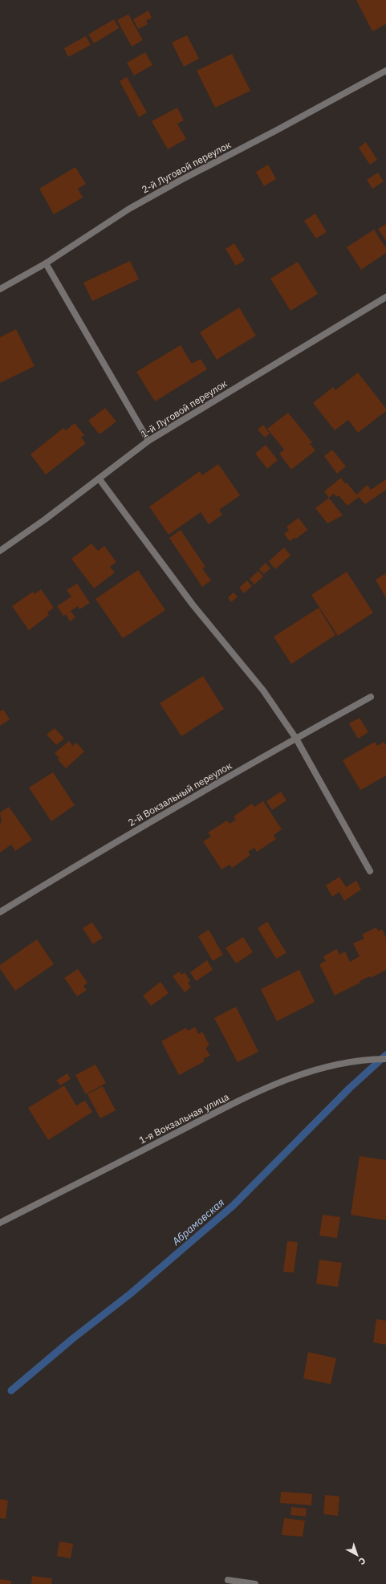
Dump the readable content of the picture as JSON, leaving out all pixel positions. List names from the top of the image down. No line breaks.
{"streets":{"street":["2-й Луговой переулок","1-й Луговой переулок","2-й Вокзальный переулок","1-я Вокзальная улица"]},"water":["Абрамовская"],"north":"bottom right"}
